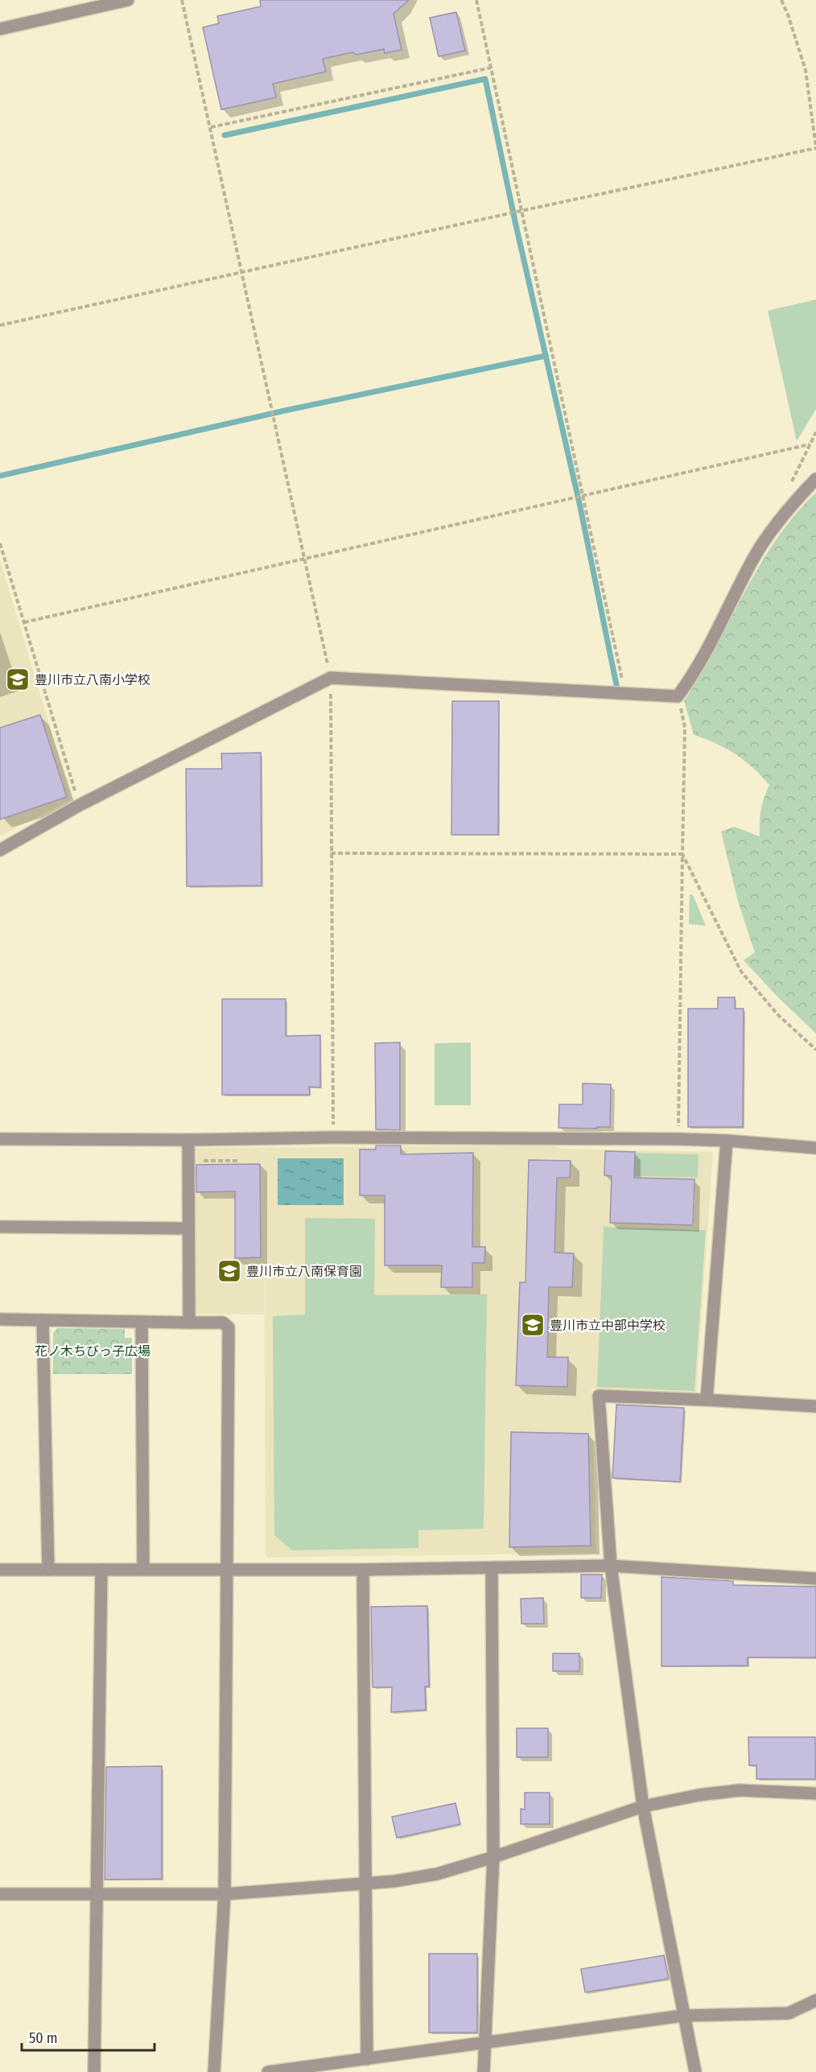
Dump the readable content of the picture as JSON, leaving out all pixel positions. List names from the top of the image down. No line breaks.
{"parks":["花ノ木ちびっ子広場"],"places":{"school or university":["豊川市立八南小学校","豊川市立八南保育園","豊川市立中部中学校"]},"scale_bar":"50 m"}
